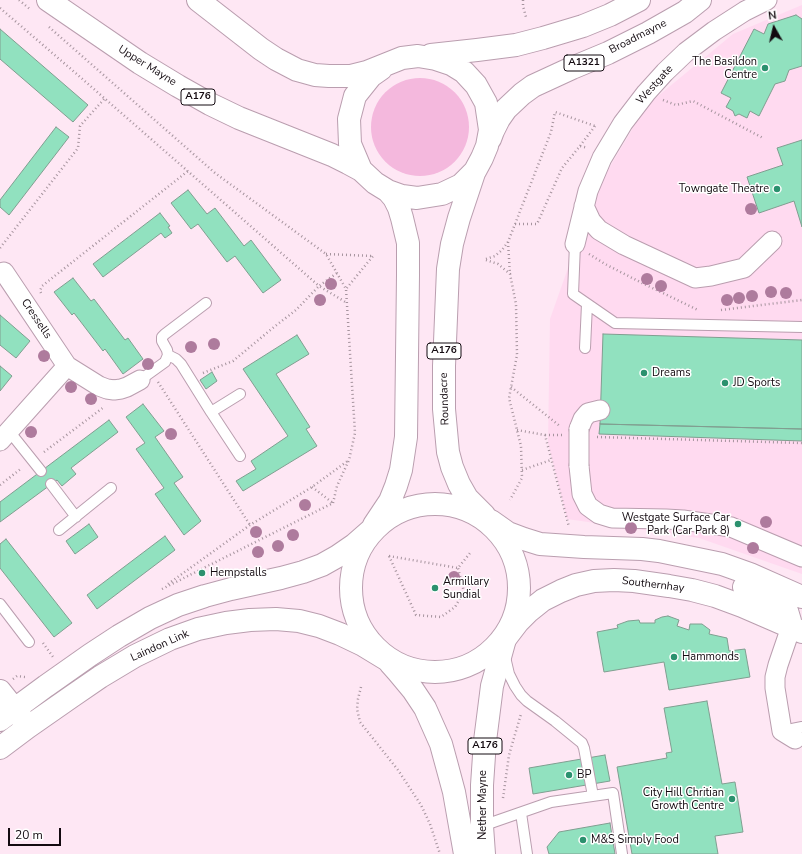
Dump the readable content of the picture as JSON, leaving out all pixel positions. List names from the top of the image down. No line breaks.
{"streets":{"main road":["Broadmayne","A1321","Upper Mayne","A176","Roundacre","Southernhay","Laindon Link","Nether Mayne"],"street":["Westgate","Cressells"]},"crossings":[["Broadmayne","Upper Mayne"],["Broadmayne","A176"],["Broadmayne","Roundacre"],["Upper Mayne","A176"],["Upper Mayne","Roundacre"],["A176","Roundacre"],["A176","Southernhay"],["A176","Laindon Link"],["A176","Nether Mayne"],["Southernhay","Nether Mayne"],["Laindon Link","Nether Mayne"]],"places":["The Basildon Centre","Towngate Theatre","Dreams","JD Sports","Westgate Surface Car Park (Car Park 8)","Hempstalls","Armillary Sundial","Hammonds","BP","City Hill Chritian Growth Centre","M&S Simply Food"],"scale_bar":"20 m","north":"top"}
